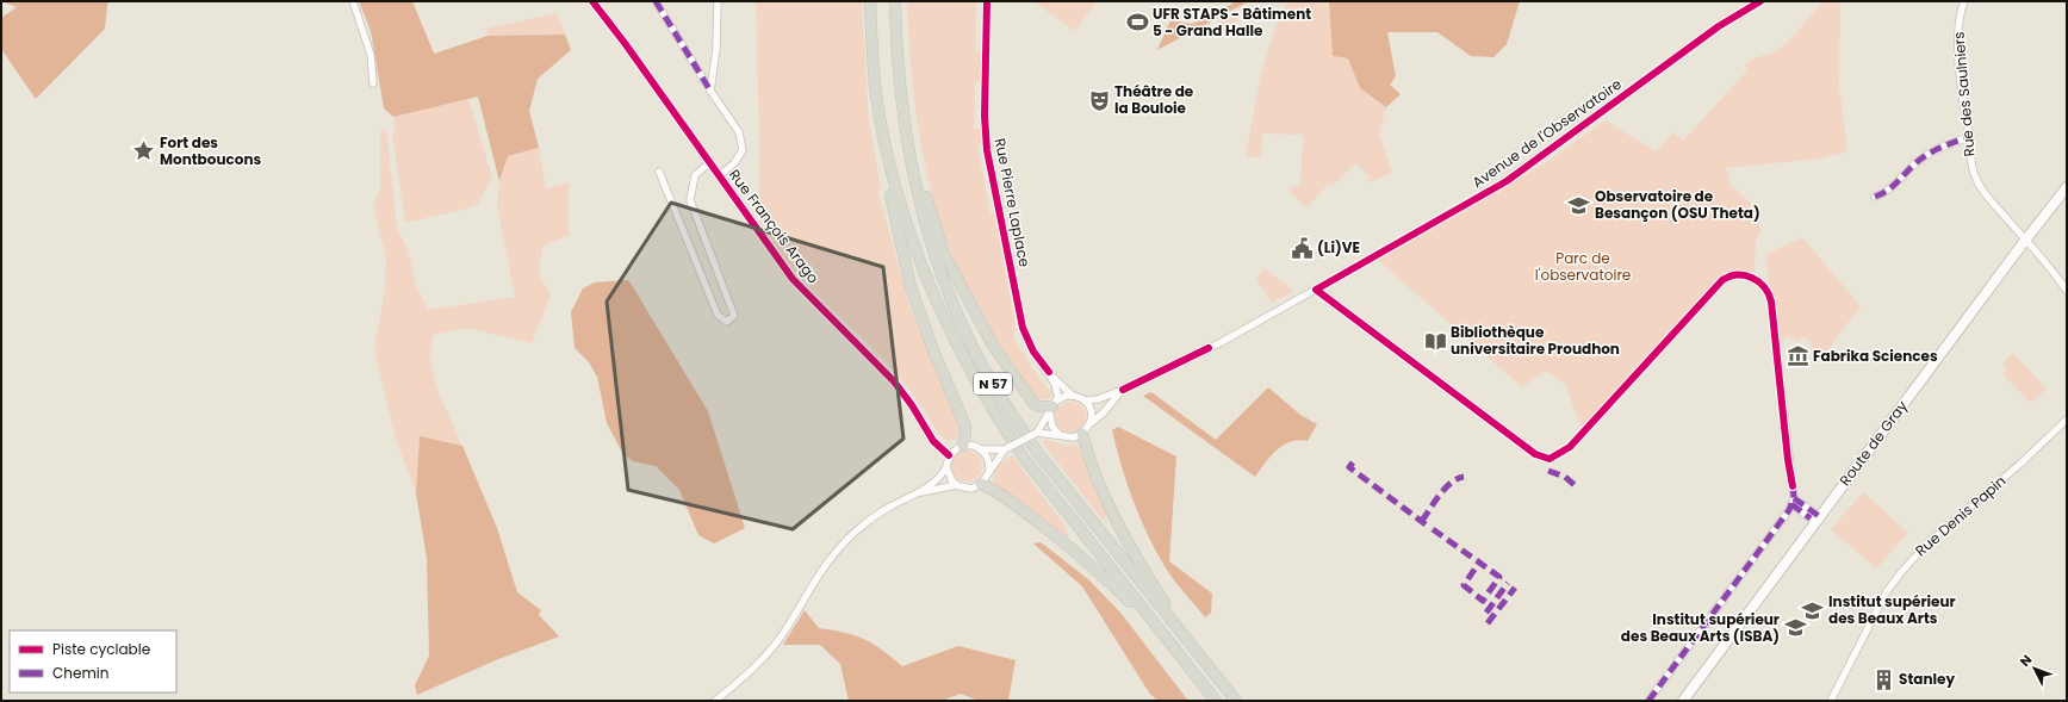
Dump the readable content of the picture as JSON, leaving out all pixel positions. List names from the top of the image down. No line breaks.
{"streets":{"highway":["N 57"],"main road":["Route de Gray"],"street":["Rue des Saulniers","Avenue de l'Observatoire","Rue Pierre Laplace","Rue François Arago","Rue Denis Papin"]},"crossings":[["Rue des Saulniers","Route de Gray"],["Avenue de l'Observatoire","Rue Pierre Laplace"]],"parks":["Parc de l'observatoire"],"places":{"sports":["UFR STAPS - Bâtiment 5 - Grand Halle"],"theatre":["Théâtre de la Bouloie"],"place":["Fort des Montboucons"],"school or university":["Observatoire de Besançon (OSU Theta)","Institut supérieur des Beaux Arts","Institut supérieur des Beaux Arts (ISBA)"],"public building":["(Li)VE"],"library":["Bibliothèque universitaire Proudhon"],"museum":["Fabrika Sciences"],"building":["Stanley"]},"legend":["Piste cyclable","Chemin"],"north":"top left"}
